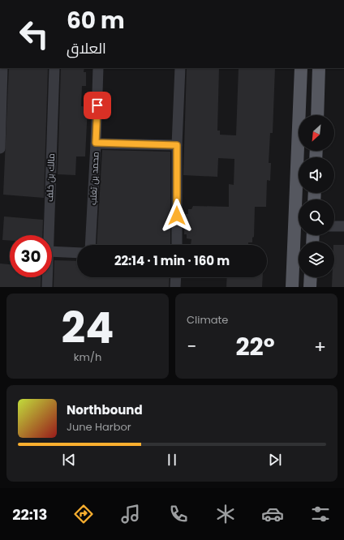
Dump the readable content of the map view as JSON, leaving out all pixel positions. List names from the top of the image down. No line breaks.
{"streets":{"street":["مالك بن خلف","محمد بن تغلب"]},"north":"bottom left","page":{"turn":["60 m","العلاق"],"limit":"30","trip":"22:14 · 1 min · 160 m","tile":[["24","km/h"],"Climate"],"heat":["−","22°","+"],"song":["Northbound","June Harbor"],"tabs":"22:13"}}
